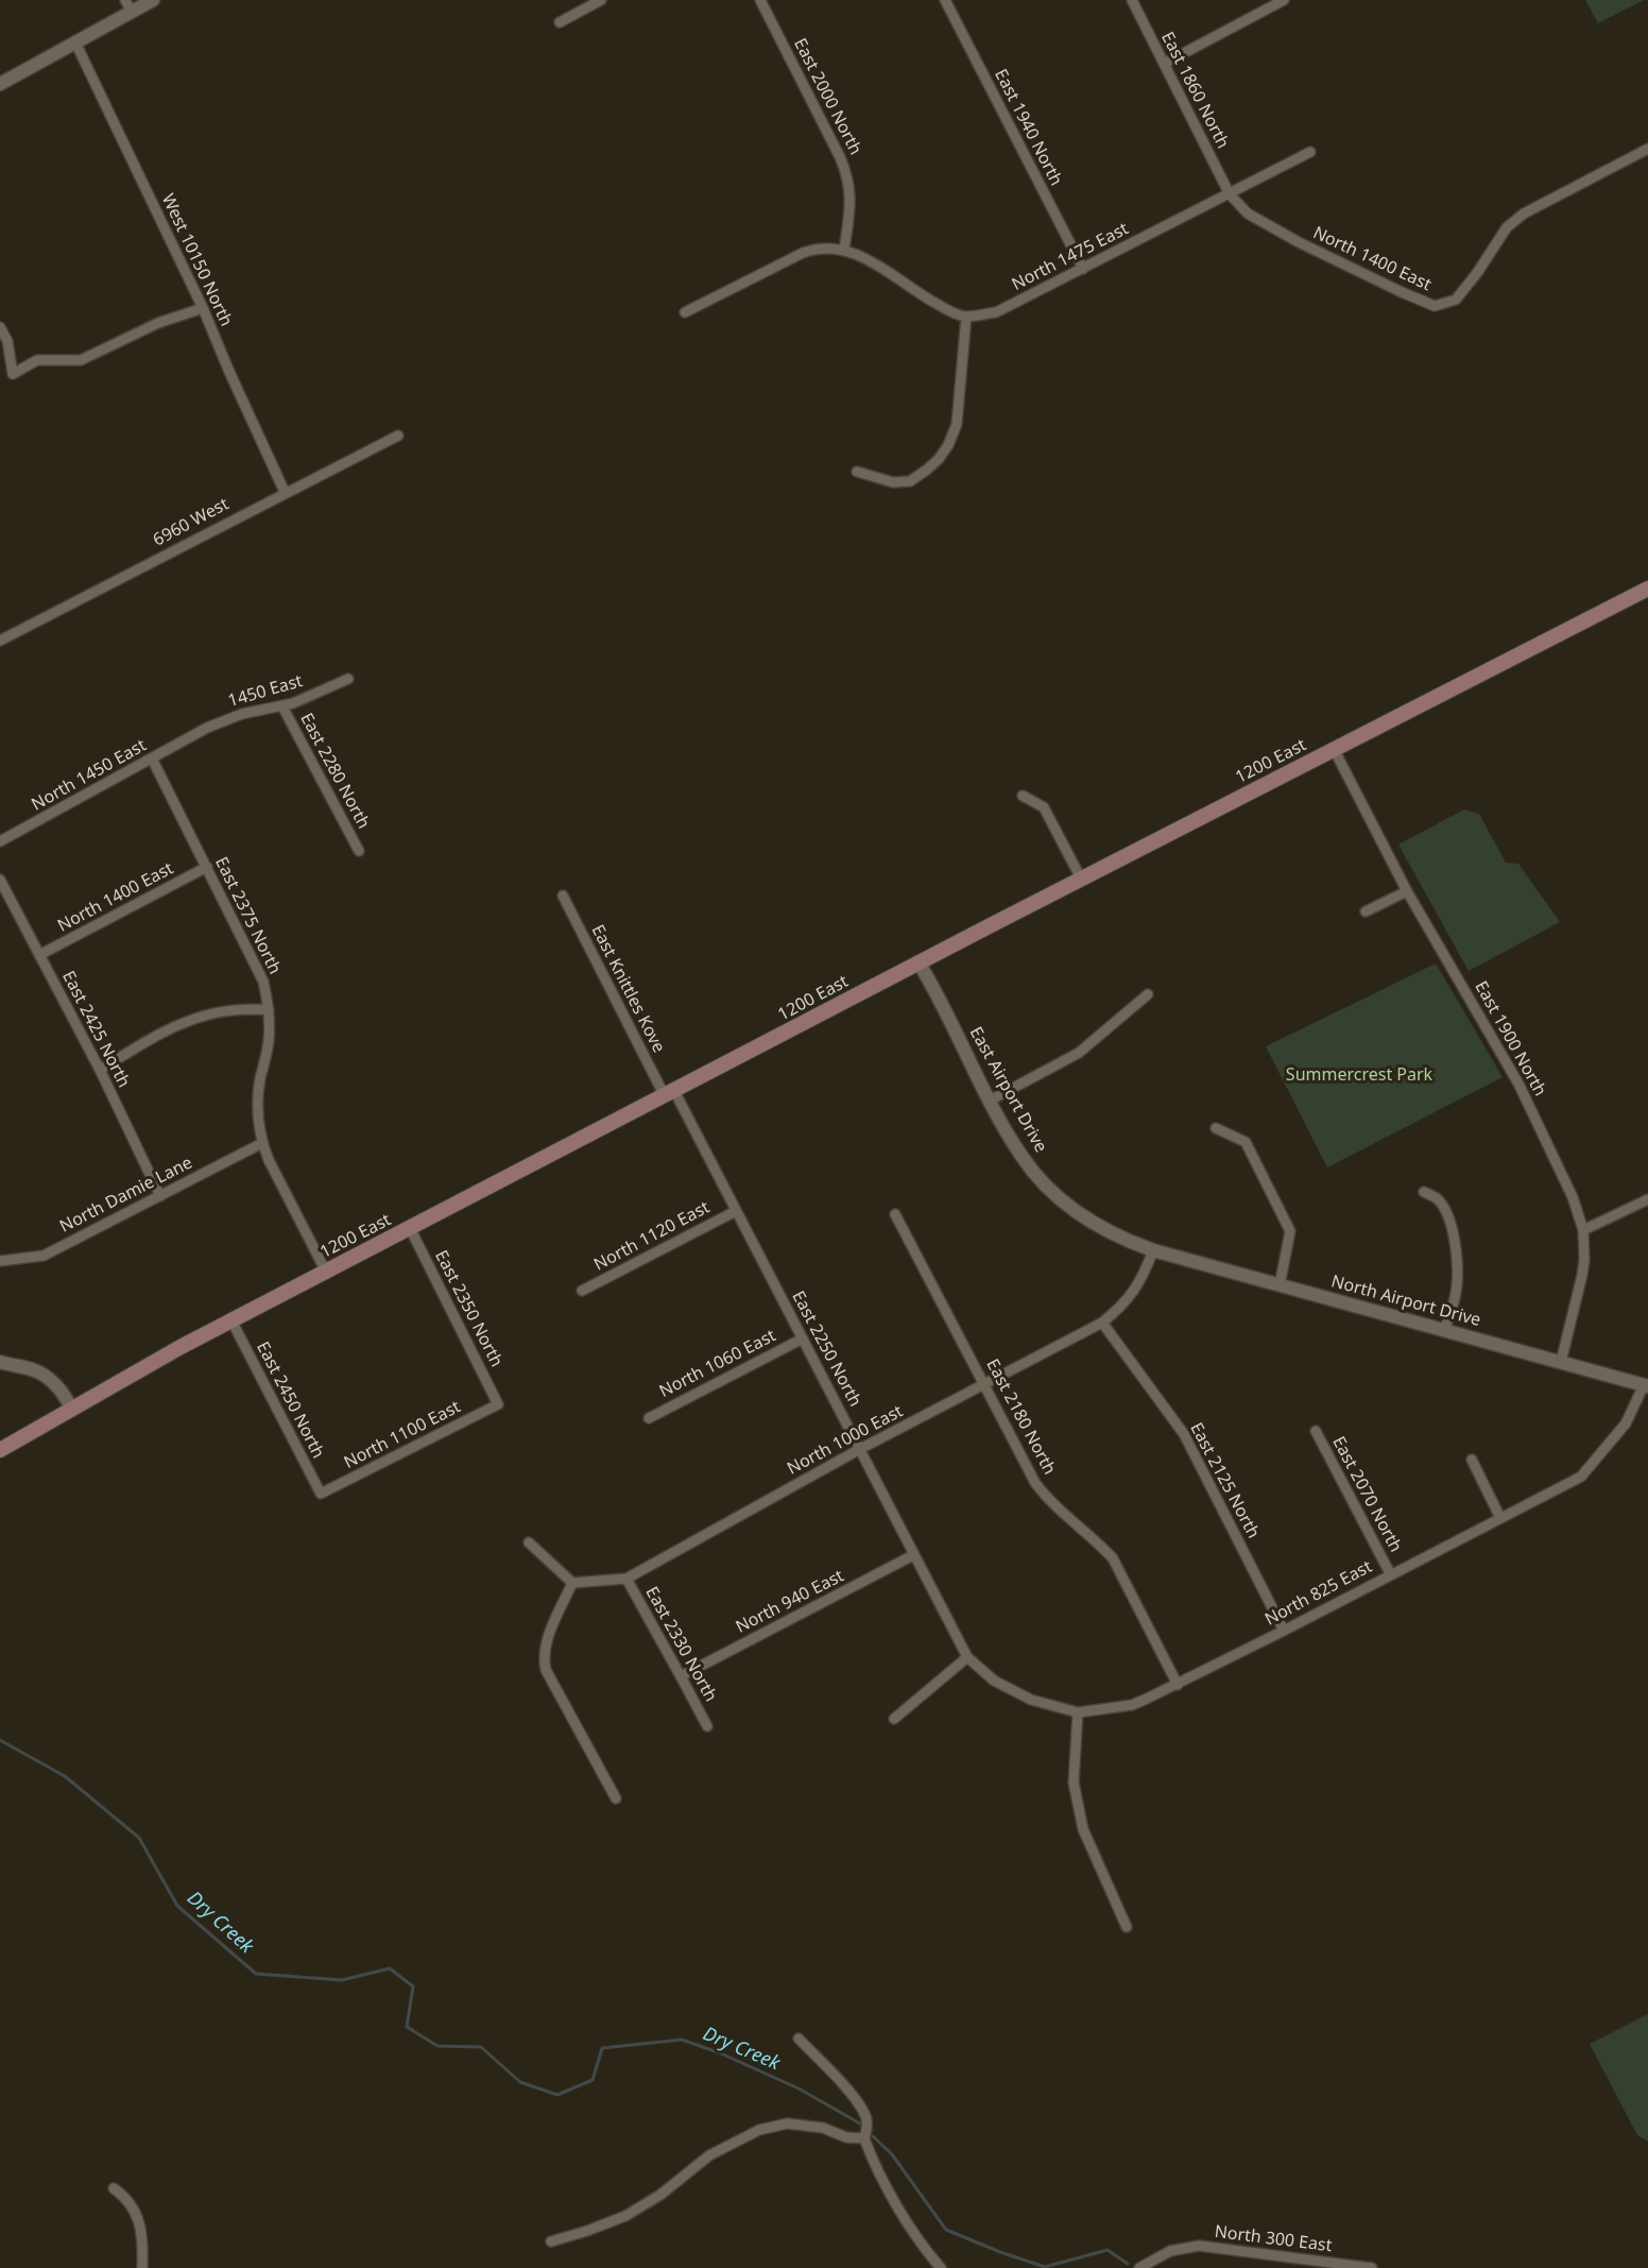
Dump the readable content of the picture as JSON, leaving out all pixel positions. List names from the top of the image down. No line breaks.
{"streets":{"main road":["1200 East"],"street":["East 1860 North","East 2000 North","East 1940 North","North 1475 East","North 1400 East","West 10150 North","6960 West","1450 East","East 2280 North","North 1450 East","East 2375 North","East Knittles Kove","East 2425 North","East 1900 North","East Airport Drive","North Damie Lane","North 1120 East","North Airport Drive","East 2350 North","East 2250 North","North 1060 East","East 2450 North","East 2180 North","North 1100 East","North 1000 East","East 2125 North","East 2070 North","North 825 East","North 940 East","East 2330 North","North 300 East"]},"crossings":[["East 1860 North","North 1475 East"],["East 1860 North","North 1400 East"],["East 1940 North","North 1475 East"],["North 1475 East","North 1400 East"],["North 1400 East","East 2375 North"],["North 1400 East","East 2425 North"],["West 10150 North","6960 West"],["1450 East","East 2280 North"],["1450 East","North 1450 East"],["1200 East","East 2375 North"],["1200 East","East Knittles Kove"],["1200 East","East 1900 North"],["1200 East","East Airport Drive"],["1200 East","East 2350 North"],["1200 East","East 2250 North"],["1200 East","East 2450 North"],["North 1450 East","East 2375 North"],["East 2375 North","North Damie Lane"],["East Knittles Kove","East 2250 North"],["East 2425 North","North Damie Lane"],["East 1900 North","North Airport Drive"],["East Airport Drive","North Airport Drive"],["East Airport Drive","North 1000 East"],["North 1120 East","East 2250 North"],["North Airport Drive","North 1000 East"],["North Airport Drive","North 825 East"],["East 2350 North","North 1100 East"],["East 2250 North","North 1060 East"],["East 2250 North","North 1000 East"],["East 2250 North","North 825 East"],["East 2250 North","North 940 East"],["East 2450 North","North 1100 East"],["East 2180 North","North 1000 East"],["East 2180 North","North 825 East"],["North 1000 East","East 2125 North"],["North 1000 East","East 2330 North"],["East 2125 North","North 825 East"],["East 2070 North","North 825 East"],["North 940 East","East 2330 North"]],"water":["Dry Creek"],"parks":["Summercrest Park"]}
